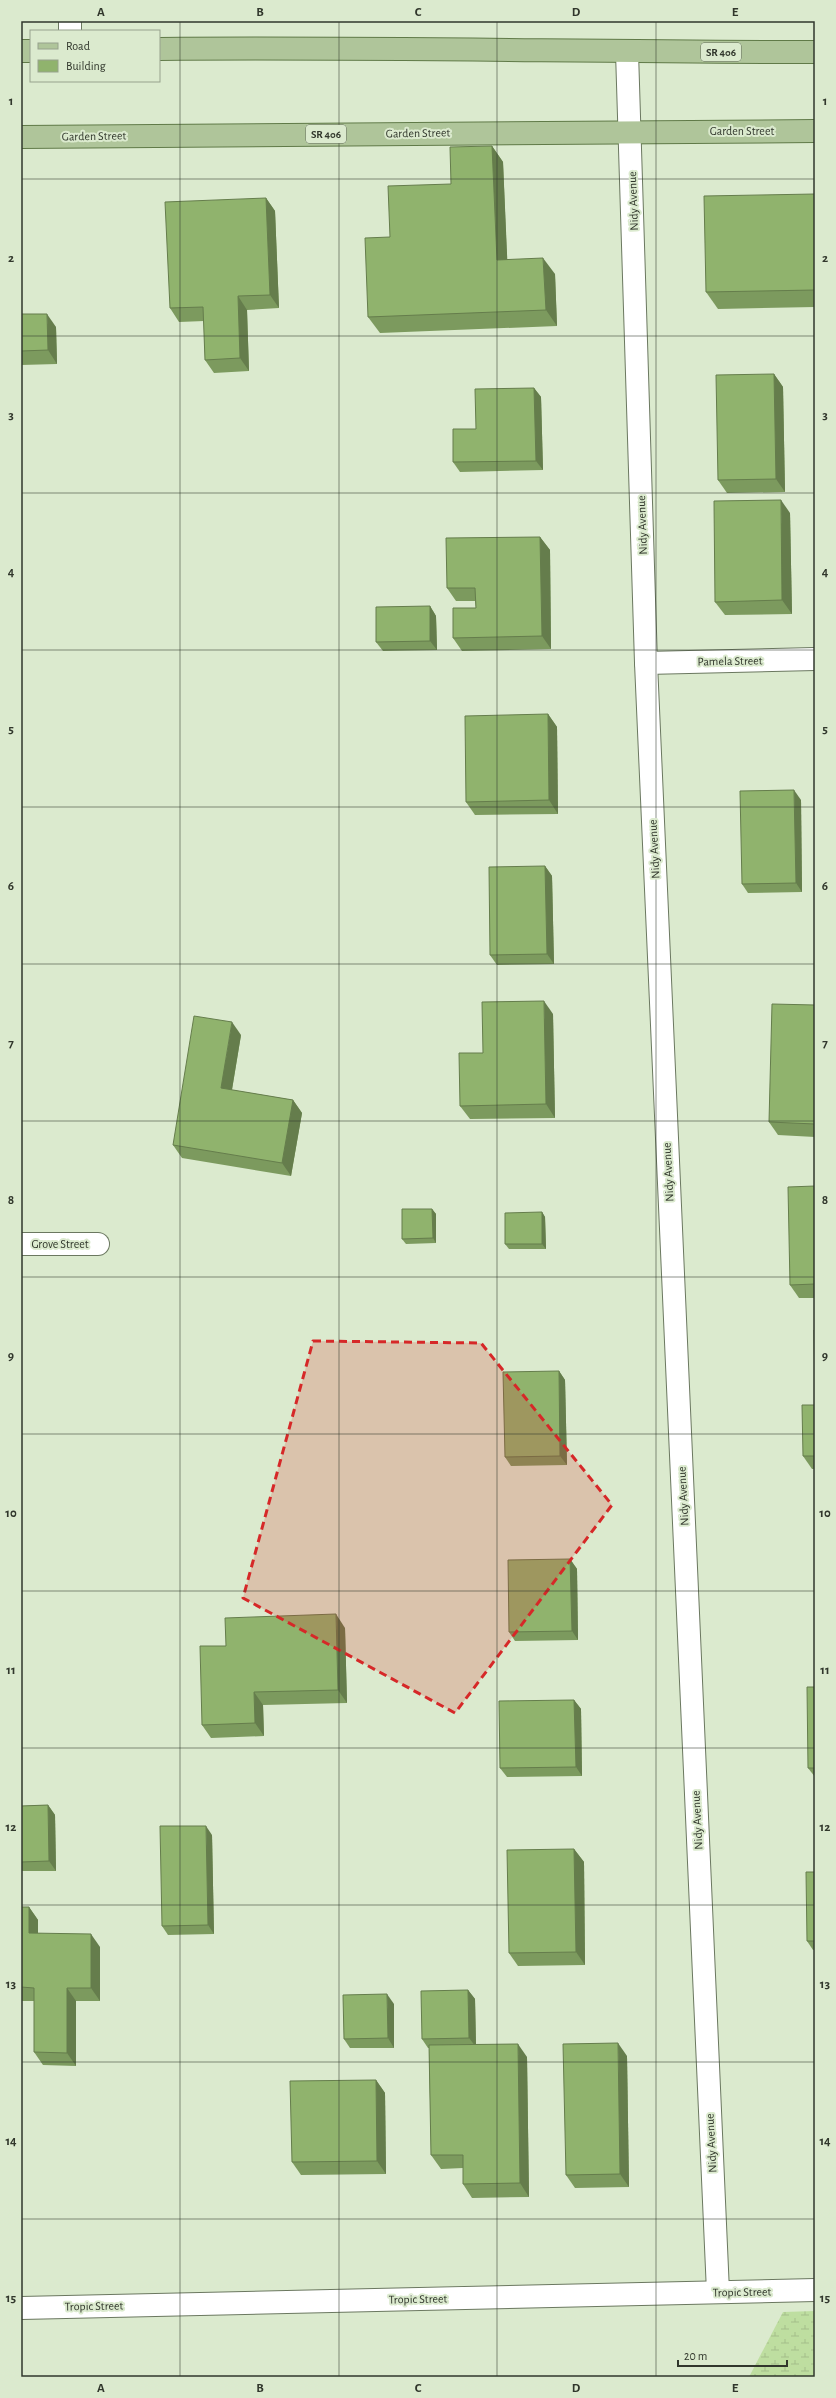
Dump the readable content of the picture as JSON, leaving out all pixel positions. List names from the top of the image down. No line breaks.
{"streets":{"main road":["SR 406","Garden Street"],"street":["Nidy Avenue","Pamela Street","Grove Street","Tropic Street"]},"crossings":[["SR 406","Nidy Avenue"],["Garden Street","Nidy Avenue"],["Nidy Avenue","Pamela Street"],["Nidy Avenue","Tropic Street"]],"legend":["Road","Building"],"scale_bar":"20 m","grid":{"columns":["A","B","C","D","E"],"rows":["1","2","3","4","5","6","7","8","9","10","11","12","13","14","15"]}}
